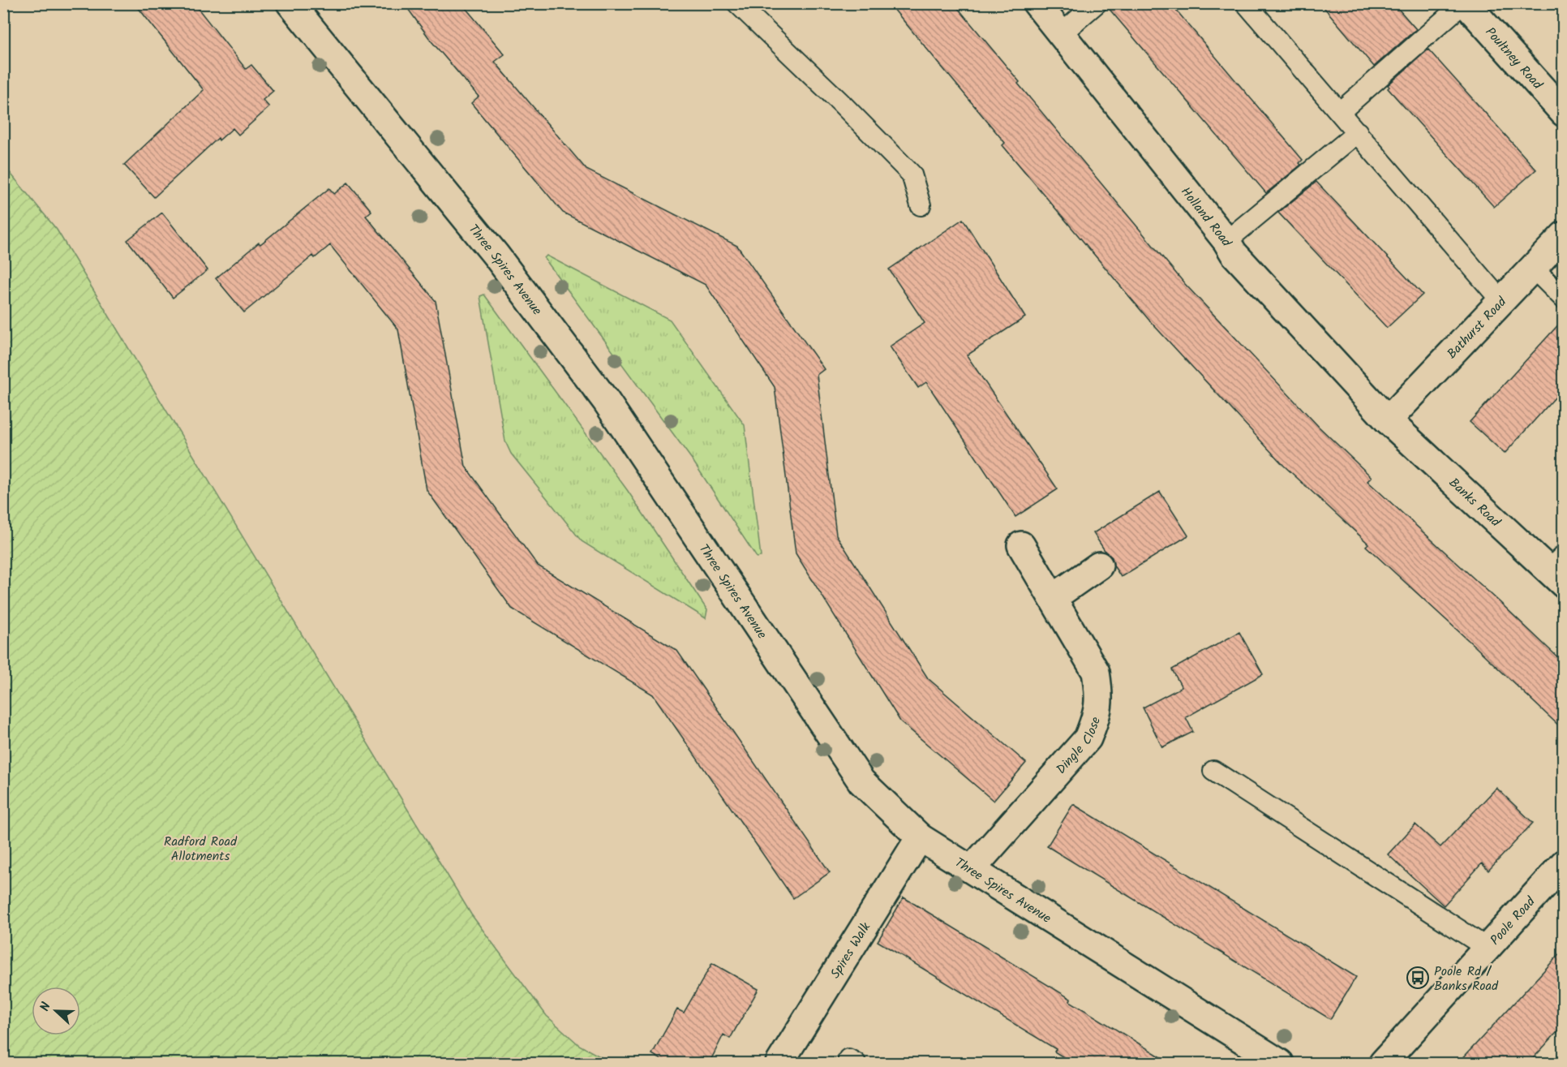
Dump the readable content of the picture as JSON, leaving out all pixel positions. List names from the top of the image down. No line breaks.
{"streets":{"street":["Poultney Road","Holland Road","Three Spires Avenue","Bathurst Road","Banks Road","Dingle Close","Poole Road","Spires Walk"]},"crossings":[["Holland Road","Bathurst Road"],["Holland Road","Banks Road"],["Three Spires Avenue","Dingle Close"],["Three Spires Avenue","Spires Walk"],["Bathurst Road","Banks Road"]],"parks":["Radford Road Allotments"],"places":{"bus stop":["Poole Rd / Banks Road"]},"north":"left"}
